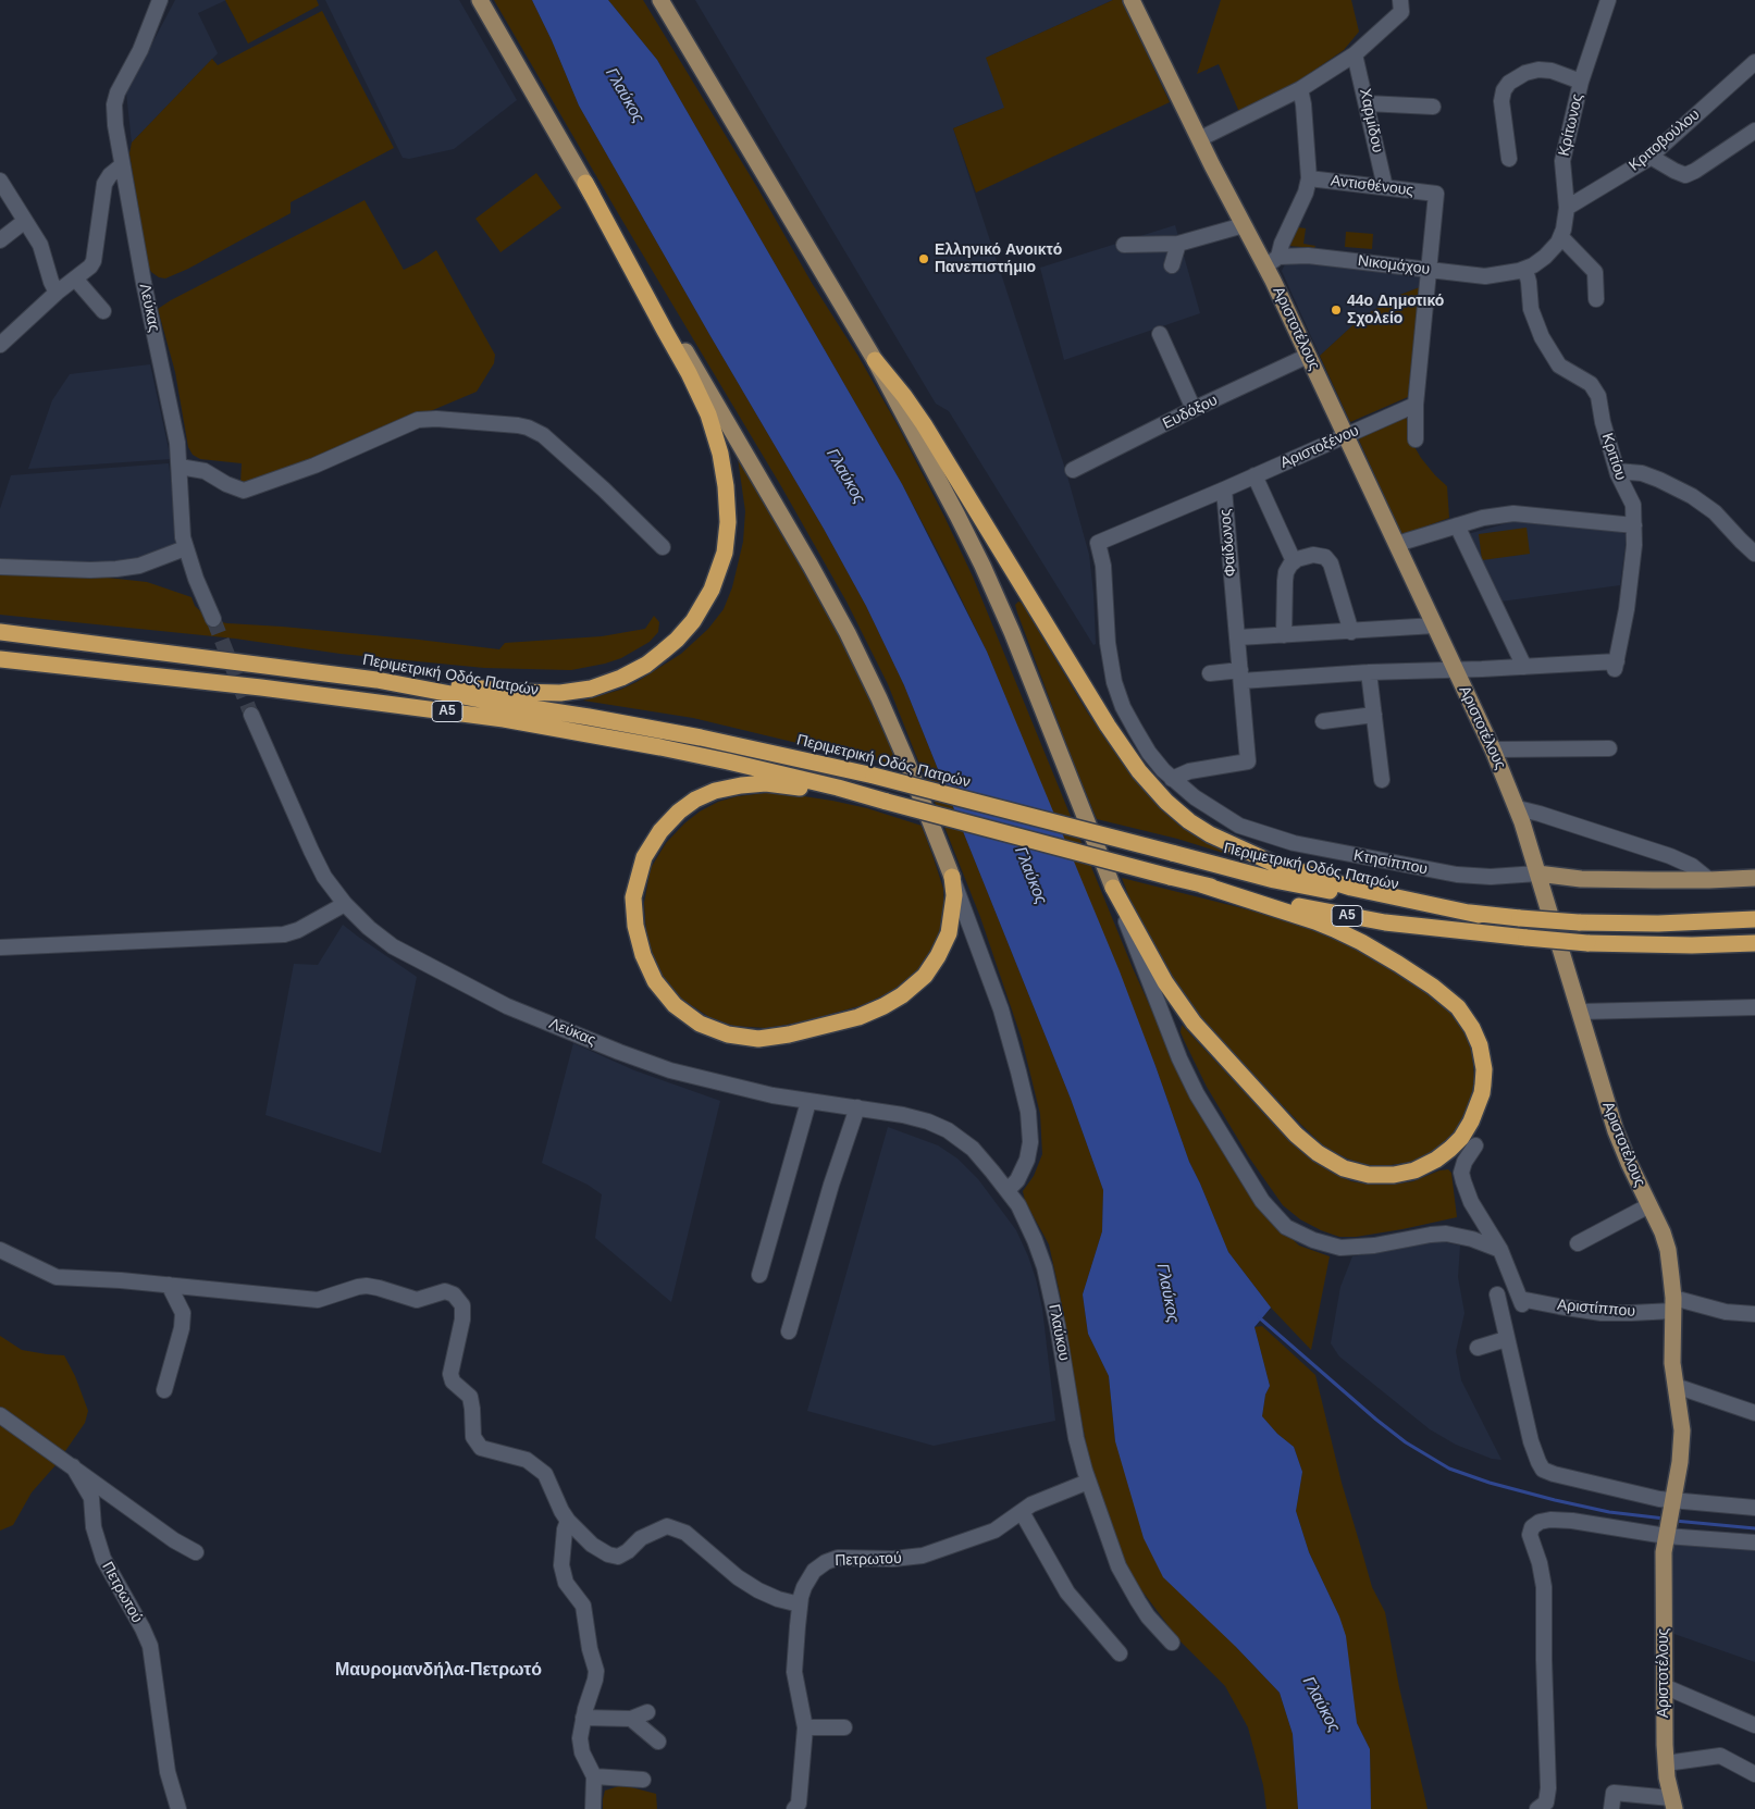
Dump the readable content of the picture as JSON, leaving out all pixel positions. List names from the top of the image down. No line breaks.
{"streets":{"highway":["Περιμετρική Οδός Πατρών","Α5"],"main road":["Αριστοτέλους","Κτησίππου"],"street":["Χαρμίδου","Κρίτωνος","Κριτοβούλου","Αντισθένους","Νικομάχου","Λεύκας","Ευδόξου","Αριστοξένου","Κριτίου","Φαίδωνος","Αριστίππου","Γλαύκου","Πετρωτού"]},"crossings":[["Χαρμίδου","Αντισθένους"],["Κρίτωνος","Κριτοβούλου"],["Αντισθένους","Νικομάχου"],["Νικομάχου","Αριστοτέλους"],["Νικομάχου","Κριτίου"],["Λεύκας","Γλαύκου"],["Αριστοτέλους","Ευδόξου"],["Αριστοτέλους","Αριστοξένου"],["Αριστοτέλους","Κτησίππου"],["Αριστοτέλους","Αριστίππου"],["Αριστοξένου","Φαίδωνος"],["Φαίδωνος","Κτησίππου"],["Γλαύκου","Πετρωτού"]],"districts":["Μαυρομανδήλα-Πετρωτό"],"water":["Γλαύκος"],"places":["Ελληνικό Ανοικτό Πανεπιστήμιο","44ο Δημοτικό Σχολείο"]}
